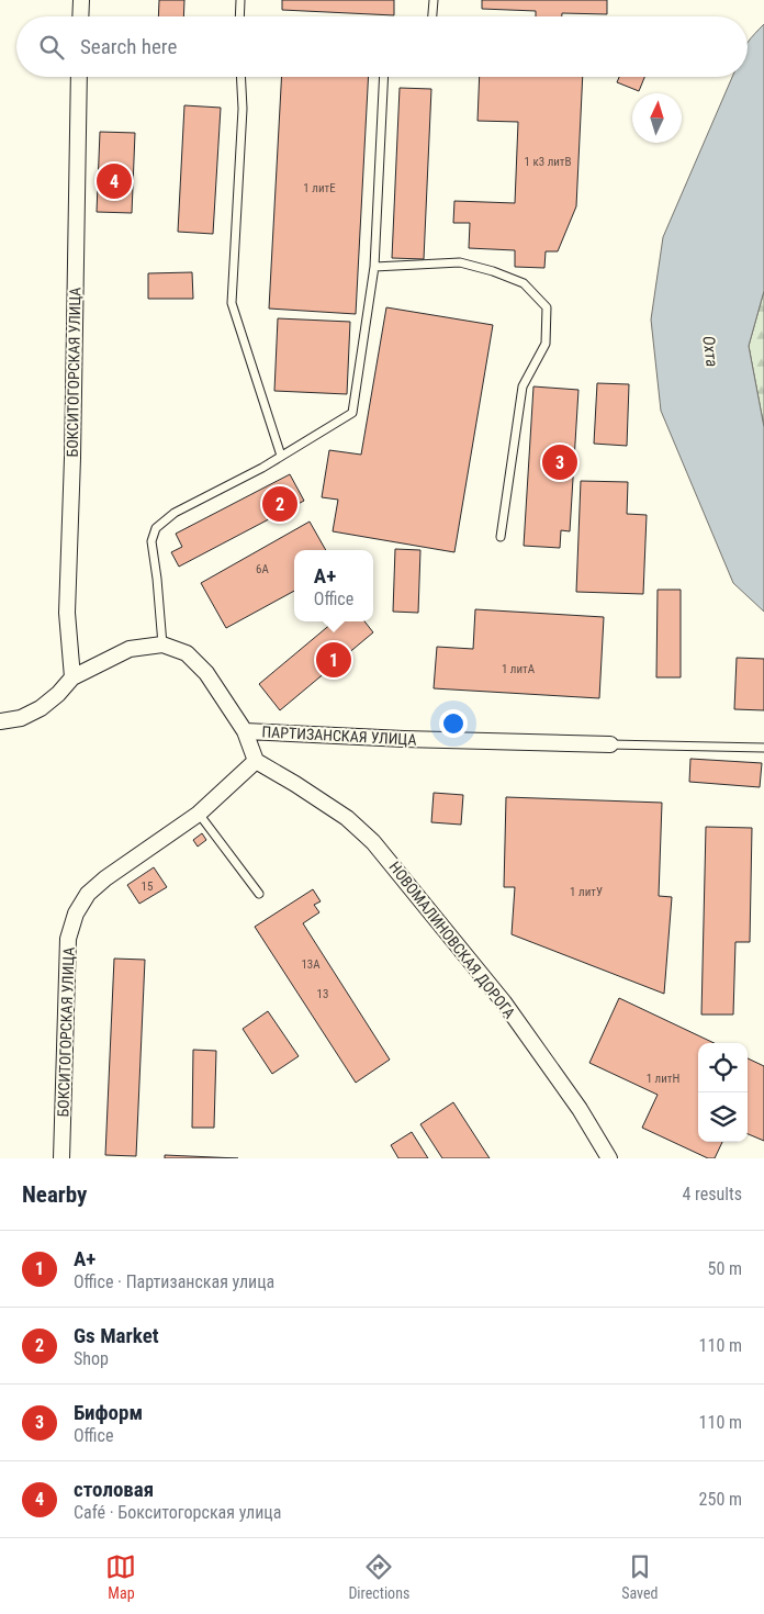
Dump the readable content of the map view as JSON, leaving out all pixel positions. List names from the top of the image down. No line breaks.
{"streets":{"street":["БОКСИТОГОРСКАЯ УЛИЦА","ПАРТИЗАНСКАЯ УЛИЦА","НОВОМАЛИНОВСКАЯ ДОРОГА"]},"crossings":[["БОКСИТОГОРСКАЯ УЛИЦА","ПАРТИЗАНСКАЯ УЛИЦА"],["БОКСИТОГОРСКАЯ УЛИЦА","НОВОМАЛИНОВСКАЯ ДОРОГА"]],"water":["Охта"],"house_numbers":["1 к3 литВ","1 литЕ","6А","1 литА","15","1 литУ","13А","13","1 литН"],"north":"top","page":{"search":"Search here","pins":["4","3","2","1"],"popup":["А+","Office"],"heading":["Nearby","4 results"],"list":[{"mark":"1","name":"А+","note":"Office · Партизанская улица","value":"50 m"},{"mark":"2","name":"Gs Market","note":"Shop","value":"110 m"},{"mark":"3","name":"Биформ","note":"Office","value":"110 m"},{"mark":"4","name":"столовая","note":"Café · Бокситогорская улица","value":"250 m"}],"nav":["Map","Directions","Saved"]}}
